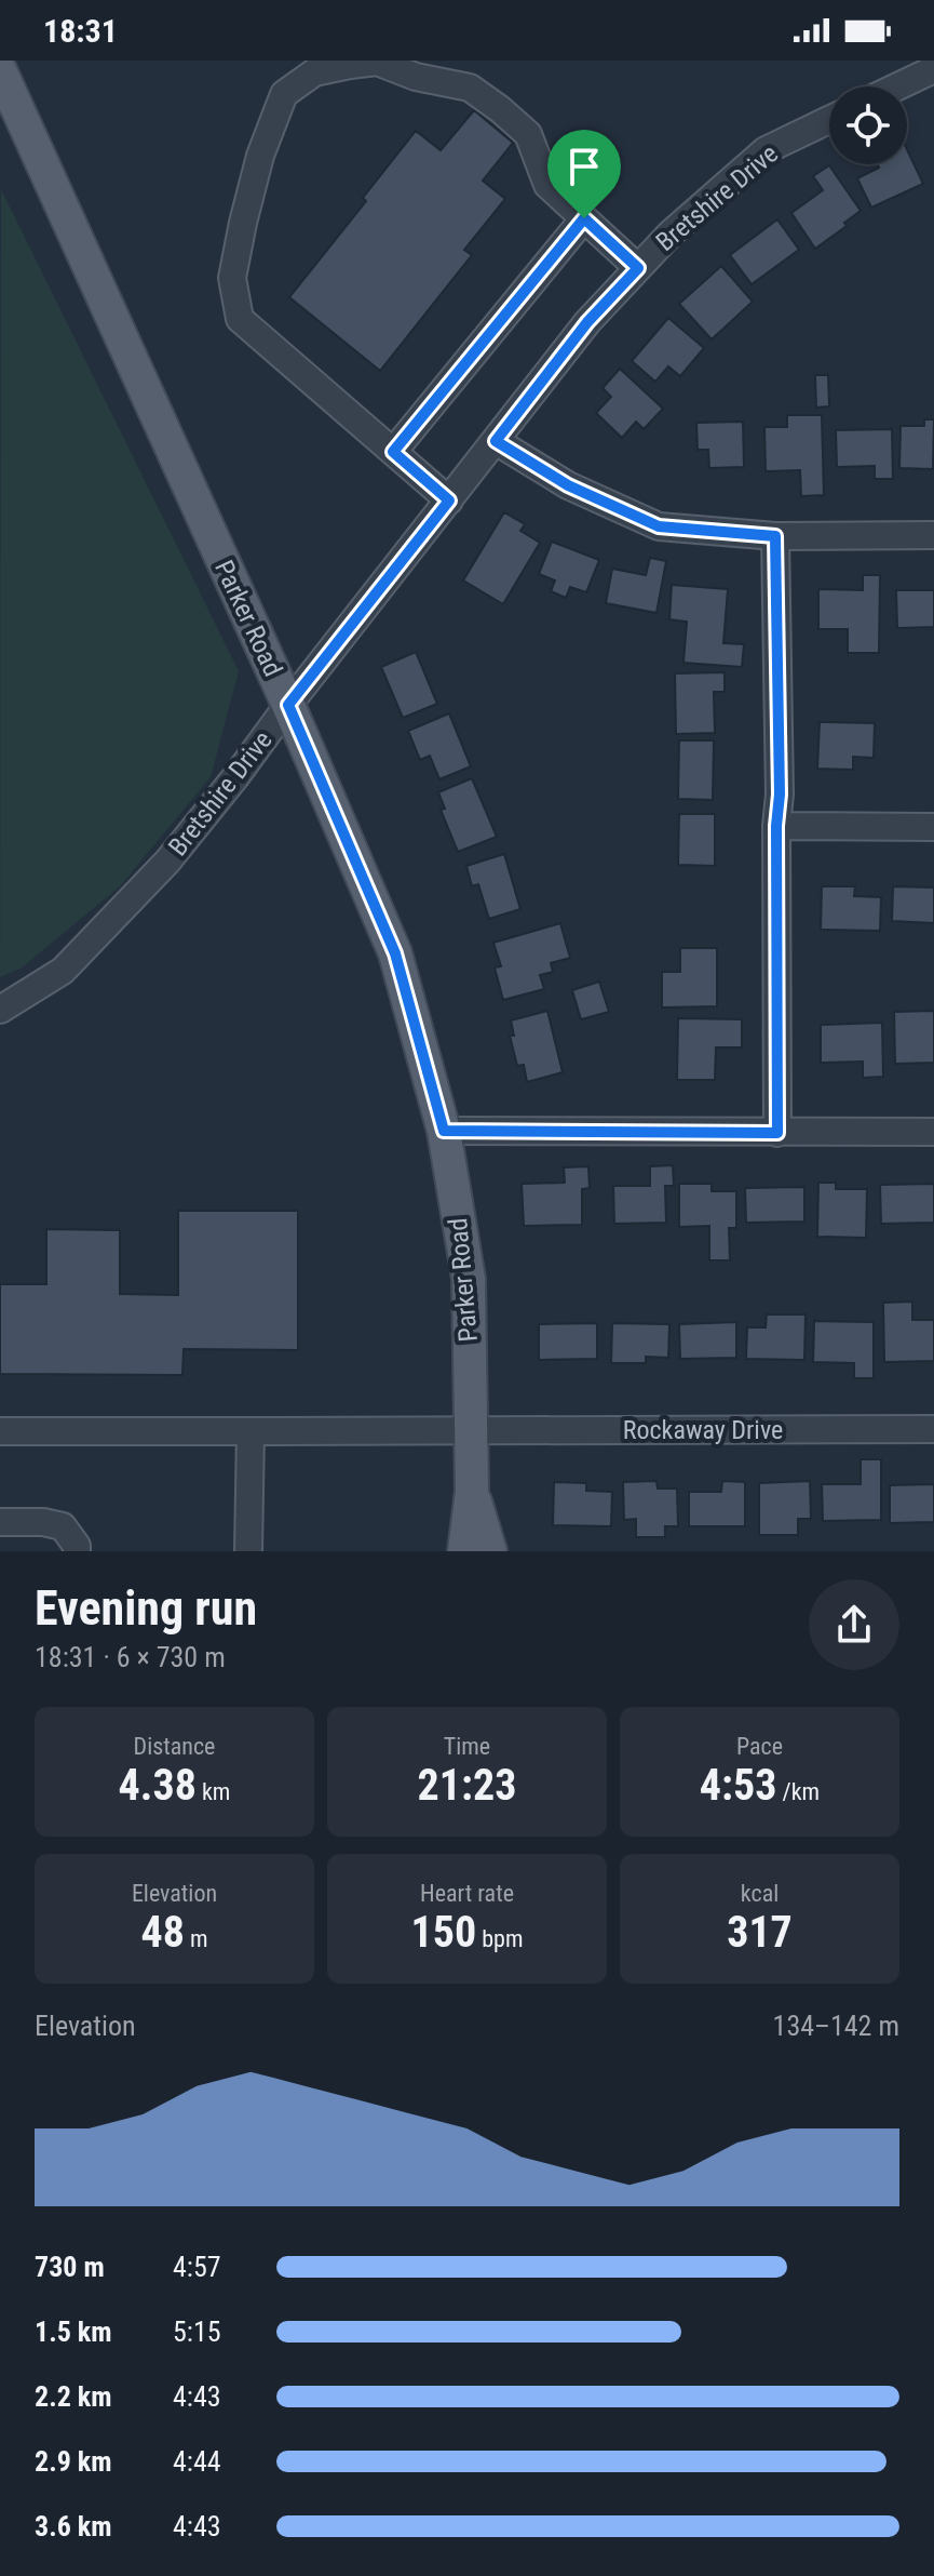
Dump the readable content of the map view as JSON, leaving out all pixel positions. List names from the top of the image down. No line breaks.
{"streets":{"main road":["Parker Road"],"street":["Bretshire Drive","Rockaway Drive"]},"crossings":[["Bretshire Drive","Parker Road"],["Parker Road","Rockaway Drive"]],"page":{"status":"18:31","heading":["Evening run","18:31 · 6 × 730 m"],"stats":[["Distance","4.38 km"],["Time","21:23"],["Pace","4:53 /km"],["Elevation","48 m"],["Heart rate","150 bpm"],["kcal","317"]],"chart":["Elevation","134–142 m"],"list":[{"name":"730 m","note":"4:57"},{"name":"1.5 km","note":"5:15"},{"name":"2.2 km","note":"4:43"},{"name":"2.9 km","note":"4:44"},{"name":"3.6 km","note":"4:43"}]}}
